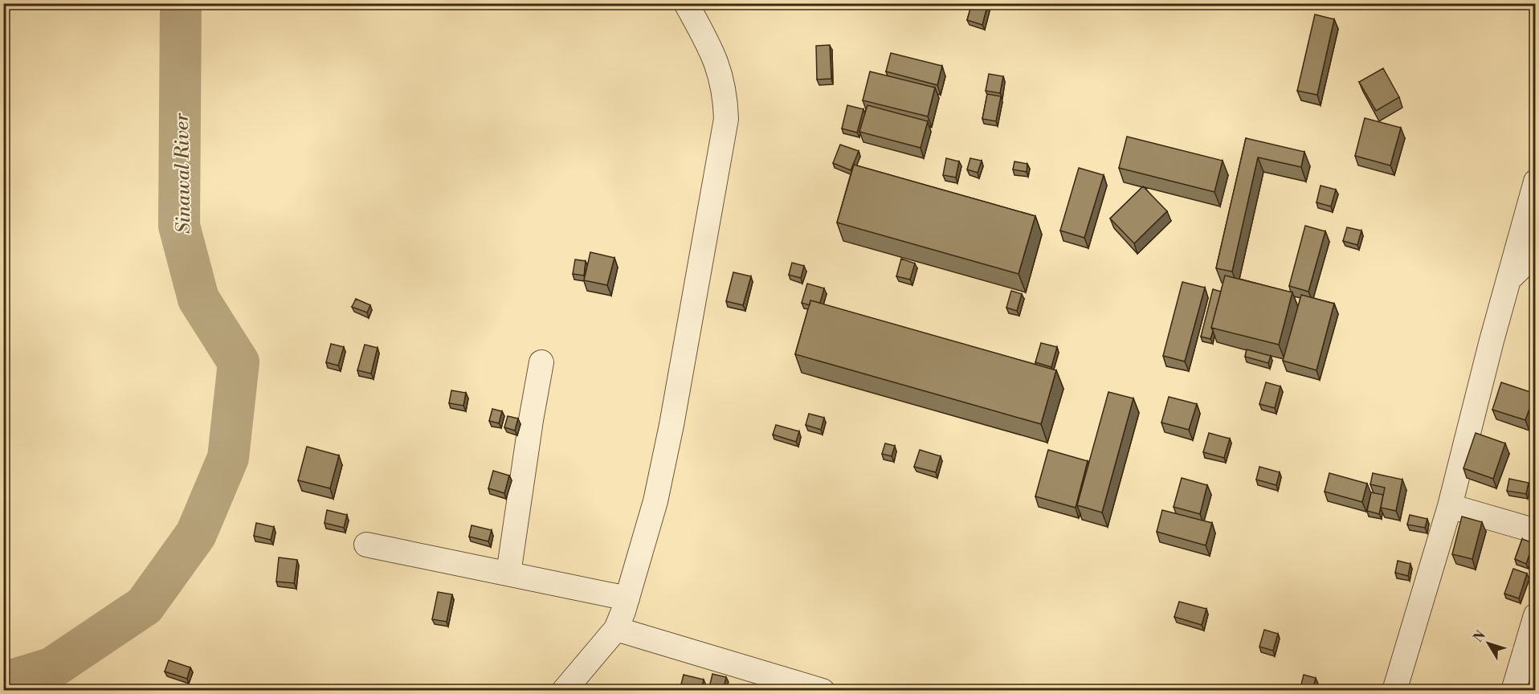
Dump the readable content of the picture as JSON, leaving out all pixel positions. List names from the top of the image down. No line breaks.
{"water":["Sinawal River"],"north":"top left"}
